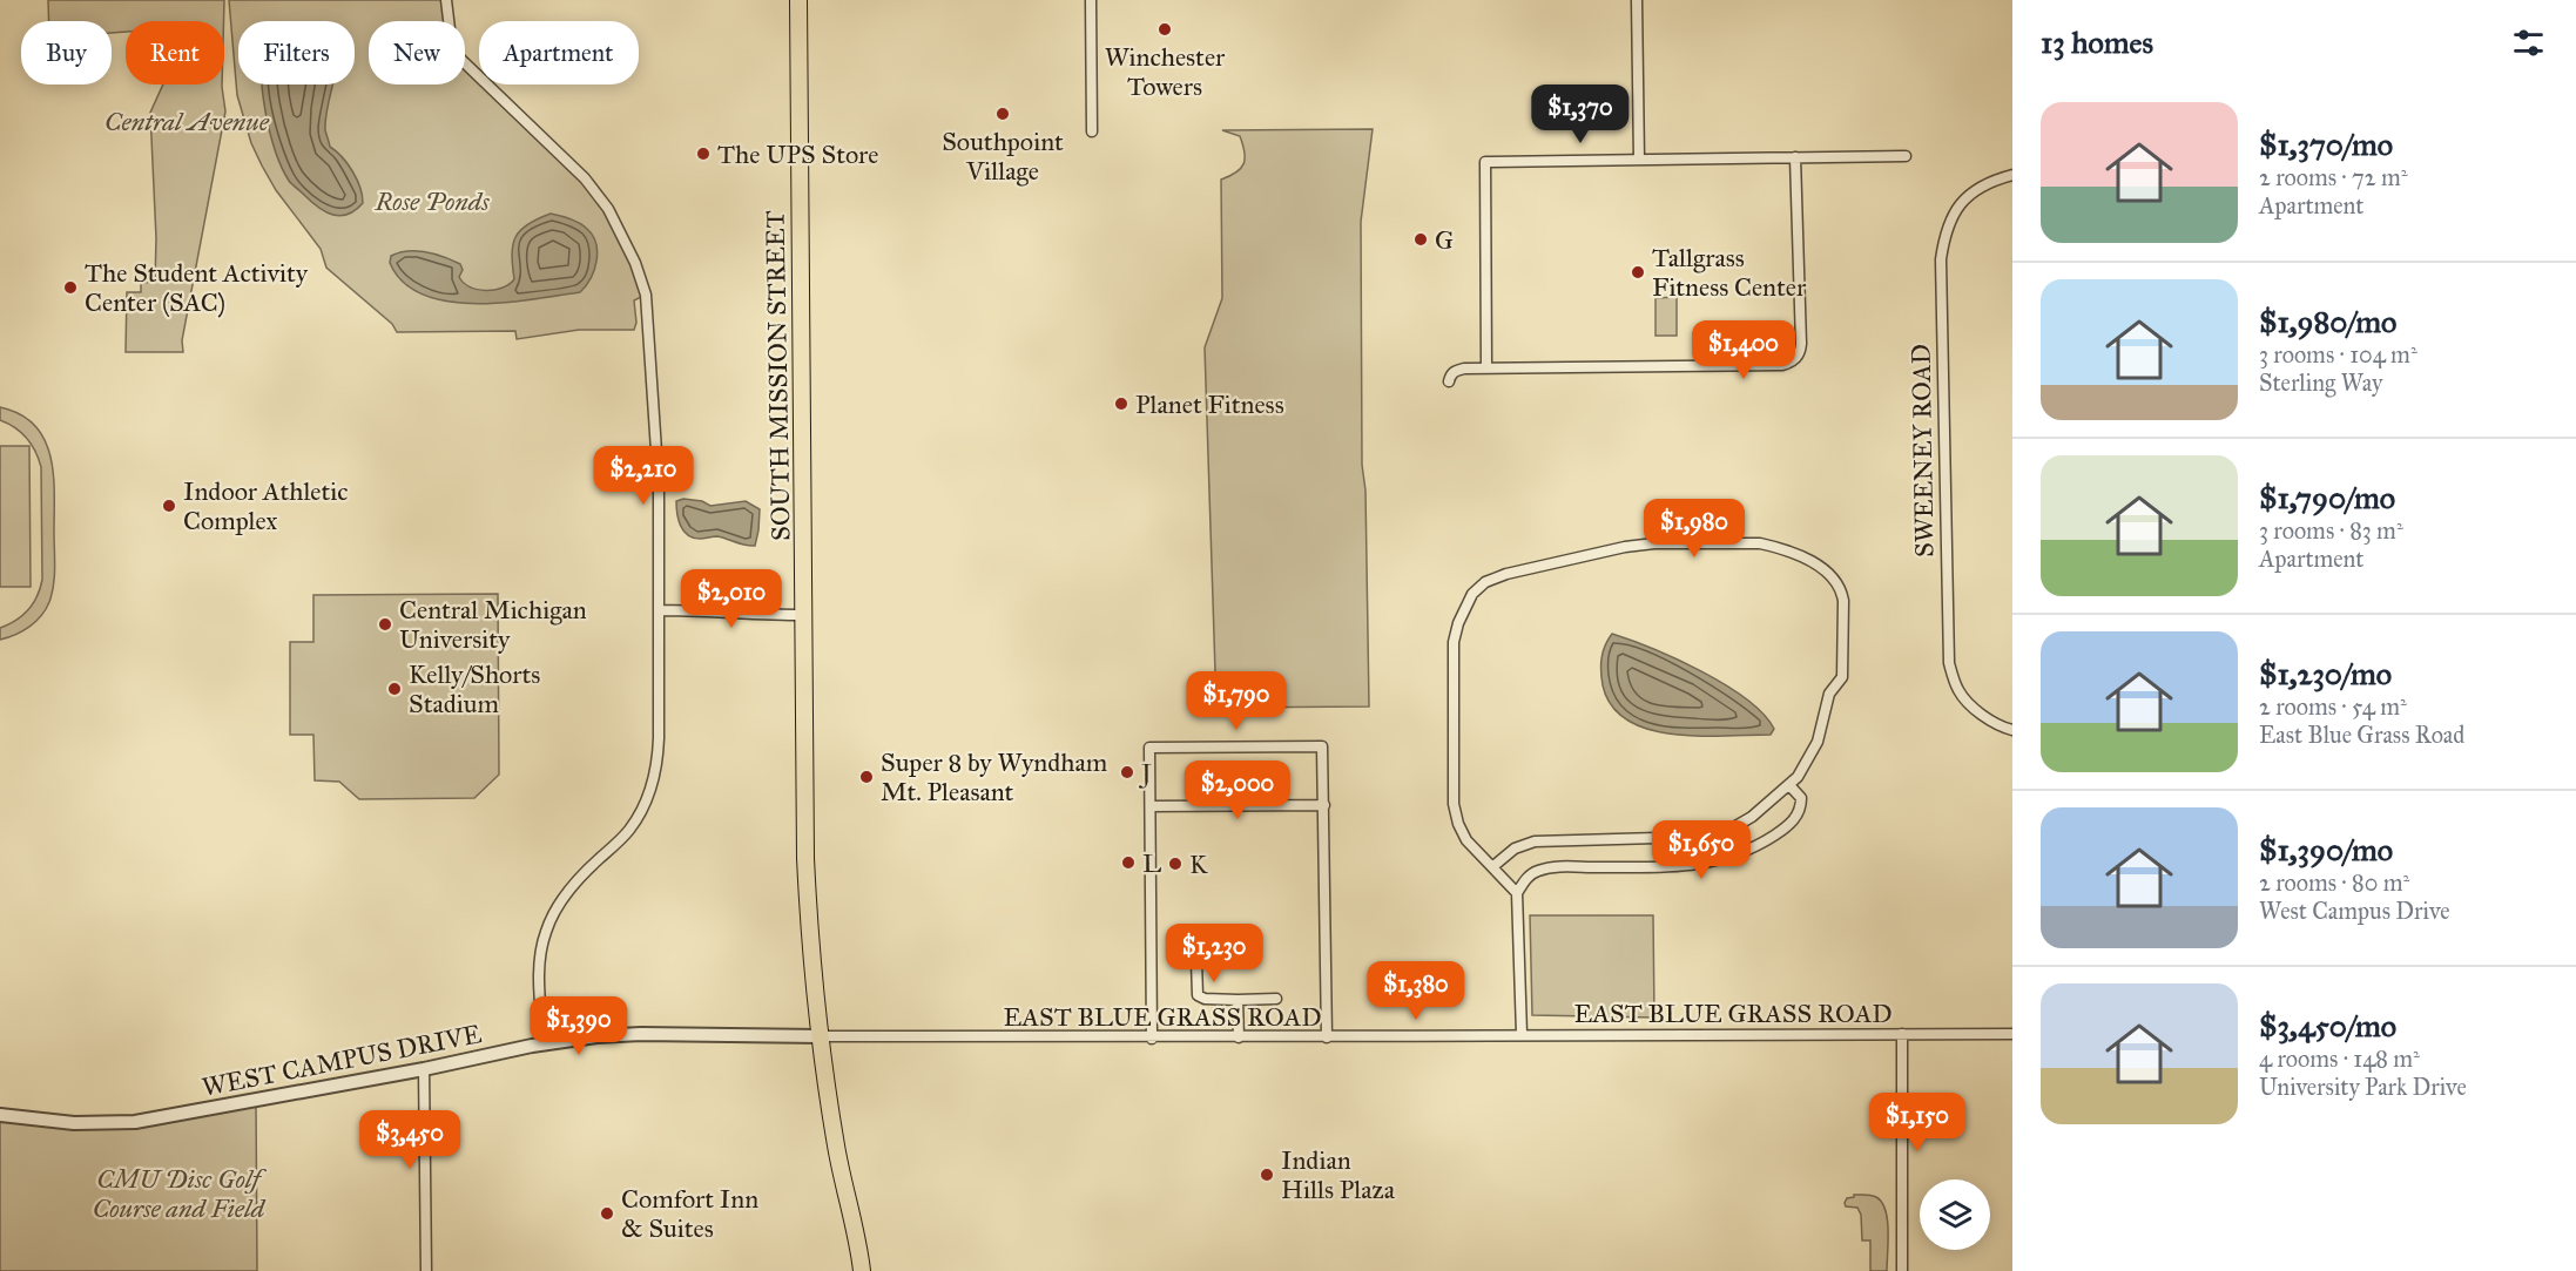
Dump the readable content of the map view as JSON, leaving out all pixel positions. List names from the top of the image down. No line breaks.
{"streets":{"main road":["SOUTH MISSION STREET"],"street":["SWEENEY ROAD","EAST BLUE GRASS ROAD","WEST CAMPUS DRIVE"]},"crossings":[["SOUTH MISSION STREET","EAST BLUE GRASS ROAD"],["SOUTH MISSION STREET","WEST CAMPUS DRIVE"],["EAST BLUE GRASS ROAD","WEST CAMPUS DRIVE"]],"parks":["Central Avenue","Rose Ponds","CMU Disc Golf Course and Field"],"places":["Winchester Towers","Southpoint Village","The UPS Store","G","Tallgrass Fitness Center","The Student Activity Center (SAC)","Planet Fitness","Indoor Athletic Complex","Central Michigan University","Kelly/Shorts Stadium","J","Super 8 by Wyndham Mt. Pleasant","L","K","Indian Hills Plaza","Comfort Inn & Suites"],"page":{"heading":"13 homes","chip":["Buy","Rent","Filters","New","Apartment"],"price":["$1,370","$1,400","$2,210","$1,980","$2,010","$1,790","$2,000","$1,650","$1,230","$1,380","$1,390","$1,150","$3,450"],"list":[{"name":"$1,370/mo","note":"2 rooms · 72 m² · Apartment"},{"name":"$1,980/mo","note":"3 rooms · 104 m² · Sterling Way"},{"name":"$1,790/mo","note":"3 rooms · 83 m² · Apartment"},{"name":"$1,230/mo","note":"2 rooms · 54 m² · East Blue Grass Road"},{"name":"$1,390/mo","note":"2 rooms · 80 m² · West Campus Drive"},{"name":"$3,450/mo","note":"4 rooms · 148 m² · University Park Drive"}]}}
